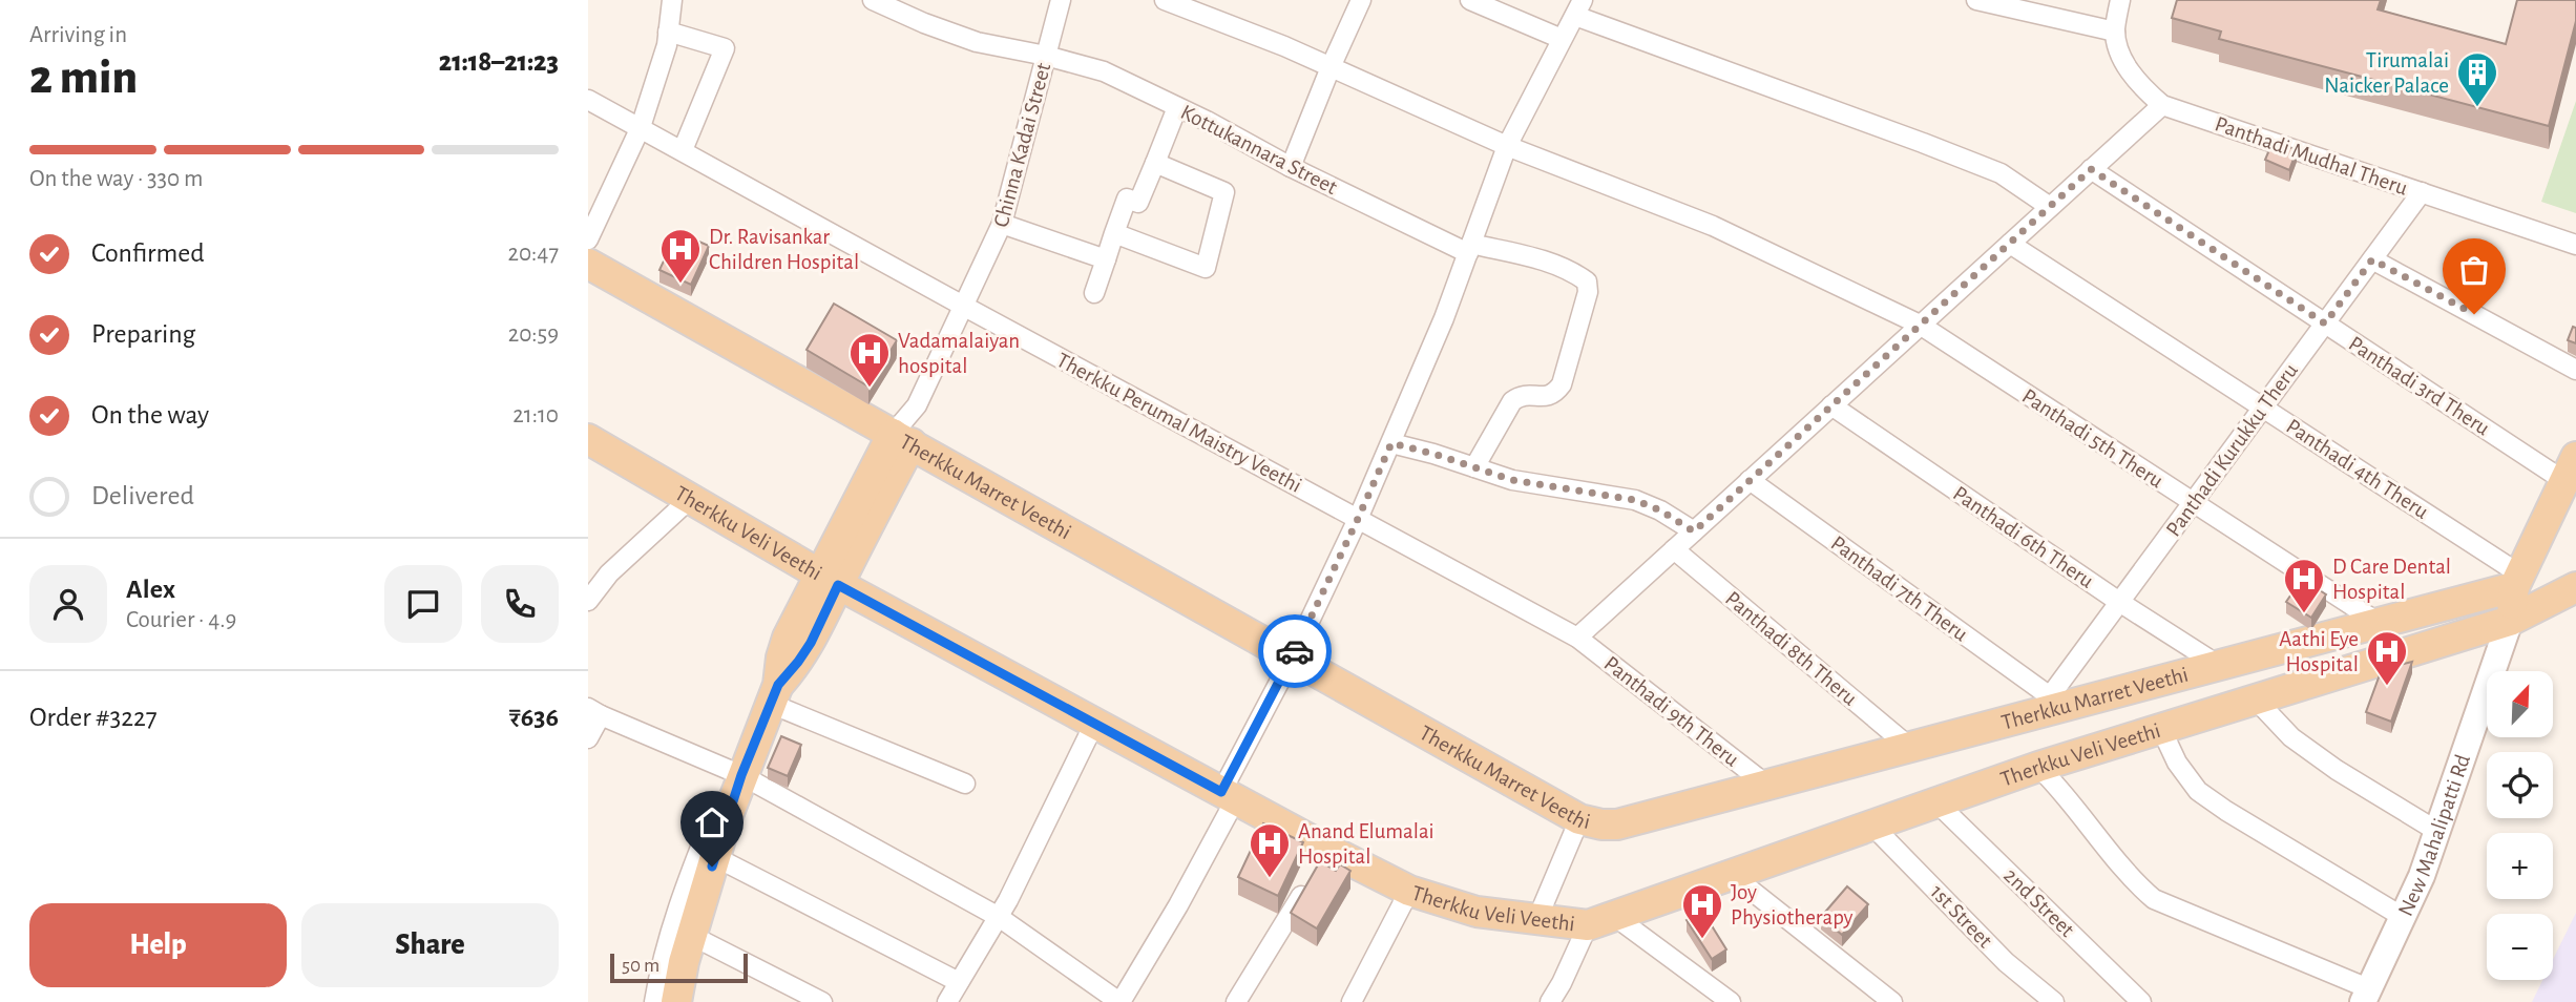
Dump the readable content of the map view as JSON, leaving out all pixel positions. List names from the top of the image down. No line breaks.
{"streets":{"main road":["Therkku Marret Veethi","Therkku Veli Veethi"],"street":["Chinna Kadai Street","Kottukannara Street","Panthadi Mudhal Theru","Panthadi 3rd Theru","Therkku Perumal Maistry Veethi","Panthadi 5th Theru","Panthadi Kurukku Theru","Panthadi 4th Theru","Panthadi 6th Theru","Panthadi 7th Theru","Panthadi 8th Theru","Panthadi 9th Theru","New Mahalipatti Rd","2nd Street","1st Street"]},"crossings":[["Chinna Kadai Street","Kottukannara Street"],["Chinna Kadai Street","Therkku Perumal Maistry Veethi"],["Chinna Kadai Street","Therkku Marret Veethi"],["Panthadi Mudhal Theru","Panthadi Kurukku Theru"],["Panthadi 3rd Theru","Panthadi Kurukku Theru"],["Therkku Perumal Maistry Veethi","Panthadi 9th Theru"],["Panthadi 5th Theru","Panthadi Kurukku Theru"],["Panthadi 5th Theru","Therkku Marret Veethi"],["Panthadi Kurukku Theru","Panthadi 4th Theru"],["Panthadi Kurukku Theru","Therkku Marret Veethi"],["Panthadi Kurukku Theru","Panthadi 6th Theru"],["Panthadi Kurukku Theru","Panthadi 7th Theru"],["Panthadi 4th Theru","Therkku Marret Veethi"],["Therkku Marret Veethi","Panthadi 6th Theru"],["Therkku Marret Veethi","Panthadi 7th Theru"],["Therkku Marret Veethi","Panthadi 8th Theru"],["Therkku Marret Veethi","Panthadi 9th Theru"],["Therkku Veli Veethi","New Mahalipatti Rd"],["Therkku Veli Veethi","2nd Street"],["Therkku Veli Veethi","1st Street"]],"places":{"building":["Tirumalai Naicker Palace"],"hospital":["Dr. Ravisankar Children Hospital","Vadamalaiyan hospital","D Care Dental Hospital","Aathi Eye Hospital","Anand Elumalai Hospital","Joy Physiotherapy"]},"scale_bar":"50 m","north":"top right","page":{"heading":["2 min","Arriving in","21:18–21:23"],"panel":["Alex","Courier · 4.9","Order #3227","₹636"],"bar":"On the way · 330 m","list":[["Confirmed","20:47"],["Preparing","20:59"],["On the way","21:10"],"Delivered"],"map_buttons":["+","−"],"buttons":["Help","Share"],"scale":"50 m"}}
